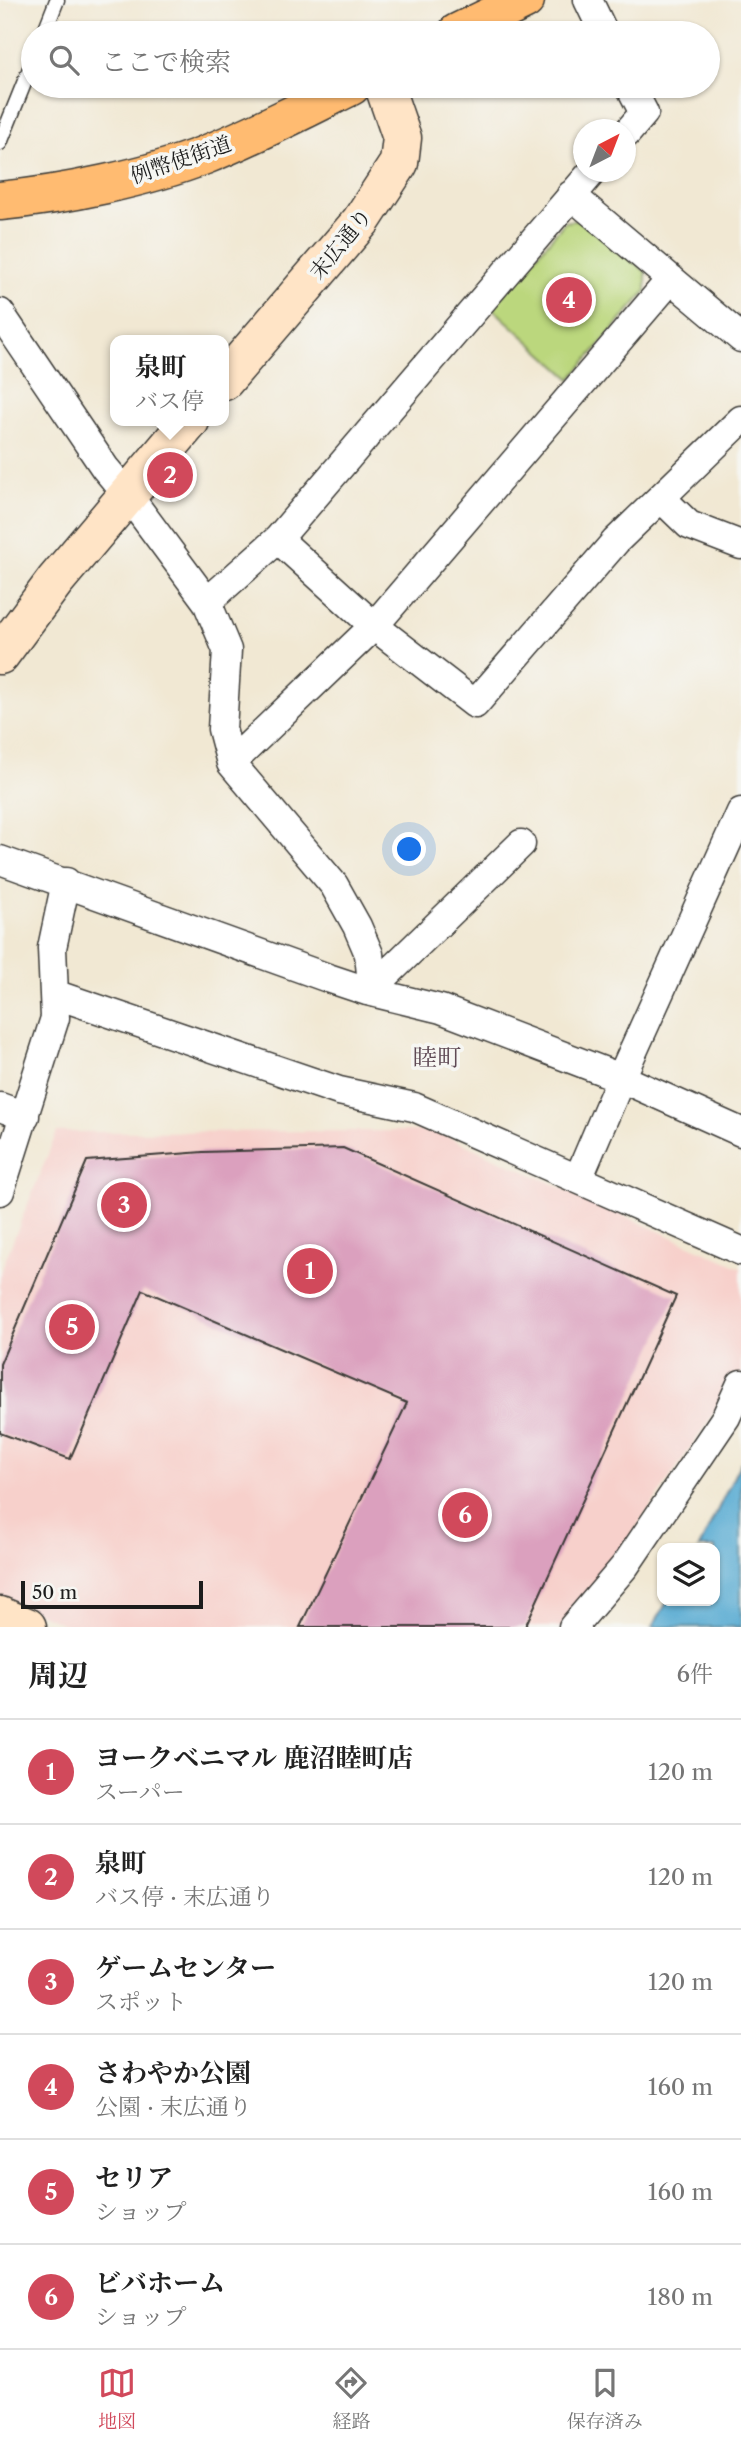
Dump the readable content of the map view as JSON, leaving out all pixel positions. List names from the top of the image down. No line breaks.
{"streets":{"highway":["例幣使街道"],"street":["末広通り"]},"districts":["睦町"],"scale_bar":"50 m","north":"top right","page":{"search":"ここで検索","pins":["4","2","3","1","5","6"],"popup":["泉町","バス停"],"scale":"50 m","heading":["周辺","6件"],"list":[{"mark":"1","name":"ヨークベニマル 鹿沼睦町店","note":"スーパー","value":"120 m"},{"mark":"2","name":"泉町","note":"バス停 · 末広通り","value":"120 m"},{"mark":"3","name":"ゲームセンター","note":"スポット","value":"120 m"},{"mark":"4","name":"さわやか公園","note":"公園 · 末広通り","value":"160 m"},{"mark":"5","name":"セリア","note":"ショップ","value":"160 m"},{"mark":"6","name":"ビバホーム","note":"ショップ","value":"180 m"}],"nav":["地図","経路","保存済み"]}}
